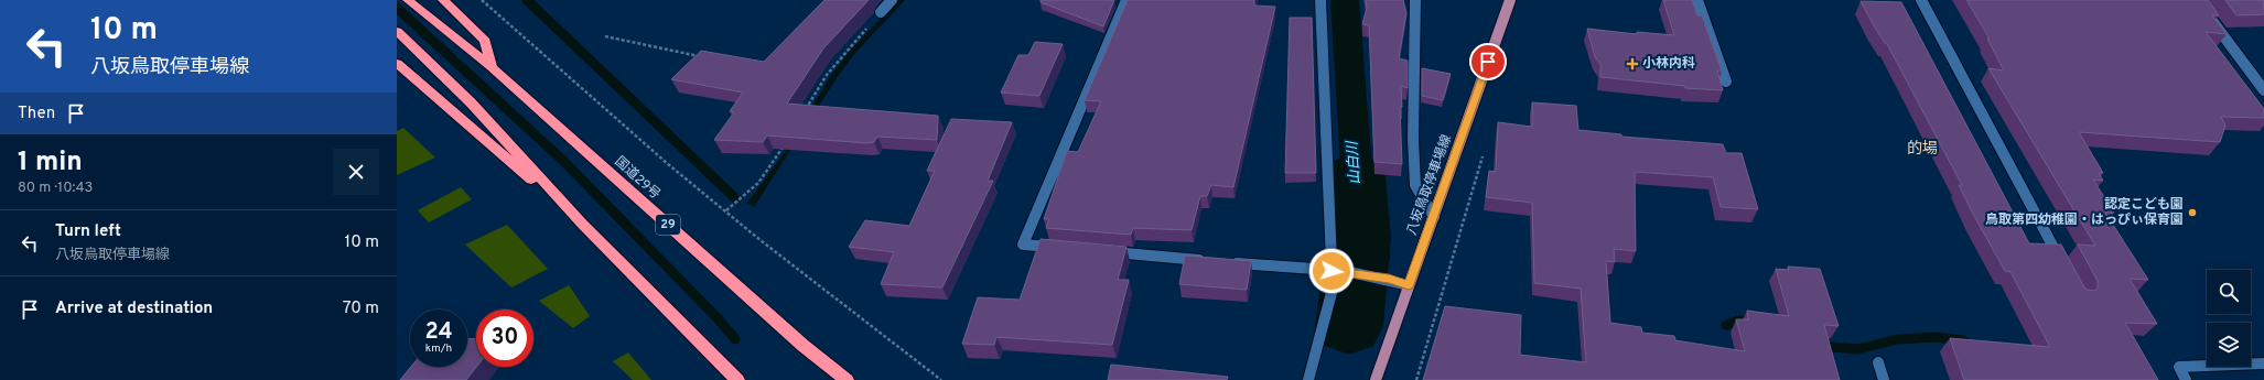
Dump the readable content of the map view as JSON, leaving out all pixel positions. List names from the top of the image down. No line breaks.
{"streets":{"highway":["国道29号","29"],"main road":["八坂鳥取停車場線"]},"districts":["的場"],"water":["山白川"],"places":{"health":["小林内科"],"other":["認定こども園 鳥取第四幼稚園・はっぴぃ保育園"]},"page":{"turn":["10 m","八坂鳥取停車場線"],"then":"Then","heading":["1 min","80 m · 10:43"],"list":[{"name":"Turn left","note":"八坂鳥取停車場線","value":"10 m"},{"name":"Arrive at destination","value":"70 m"}],"speed":"24 km/h","limit":"30"}}
